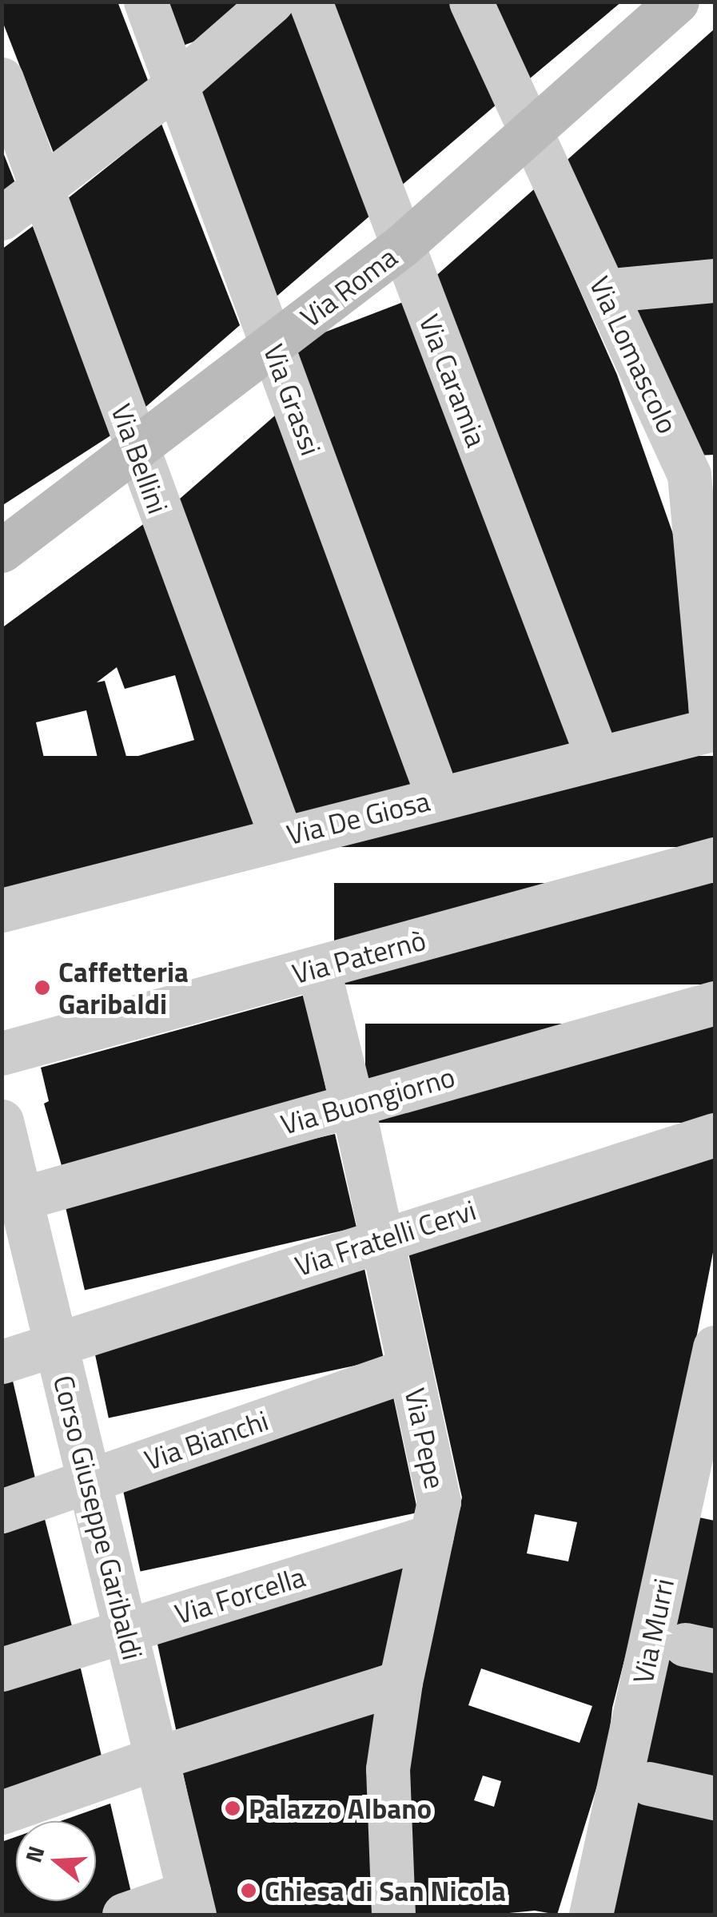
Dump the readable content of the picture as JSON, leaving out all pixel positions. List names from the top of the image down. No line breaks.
{"streets":{"street":["Via Roma","Via Lomascolo","Via Caramia","Via Grassi","Via Bellini","Via De Giosa","Via Paternò","Via Buongiorno","Via Fratelli Cervi","Via Pepe","Via Bianchi","Corso Giuseppe Garibaldi","Via Forcella","Via Murri"]},"crossings":[["Via Roma","Via Lomascolo"],["Via Roma","Via Caramia"],["Via Roma","Via Grassi"],["Via Roma","Via Bellini"],["Via Lomascolo","Via De Giosa"],["Via Caramia","Via De Giosa"],["Via Grassi","Via De Giosa"],["Via Bellini","Via De Giosa"],["Via Paternò","Via Pepe"],["Via Buongiorno","Via Pepe"],["Via Buongiorno","Corso Giuseppe Garibaldi"],["Via Fratelli Cervi","Via Pepe"],["Via Fratelli Cervi","Corso Giuseppe Garibaldi"],["Via Pepe","Via Bianchi"],["Via Pepe","Via Forcella"],["Via Bianchi","Corso Giuseppe Garibaldi"],["Corso Giuseppe Garibaldi","Via Forcella"]],"places":["Caffetteria Garibaldi","Palazzo Albano","Chiesa di San Nicola"],"north":"left"}
